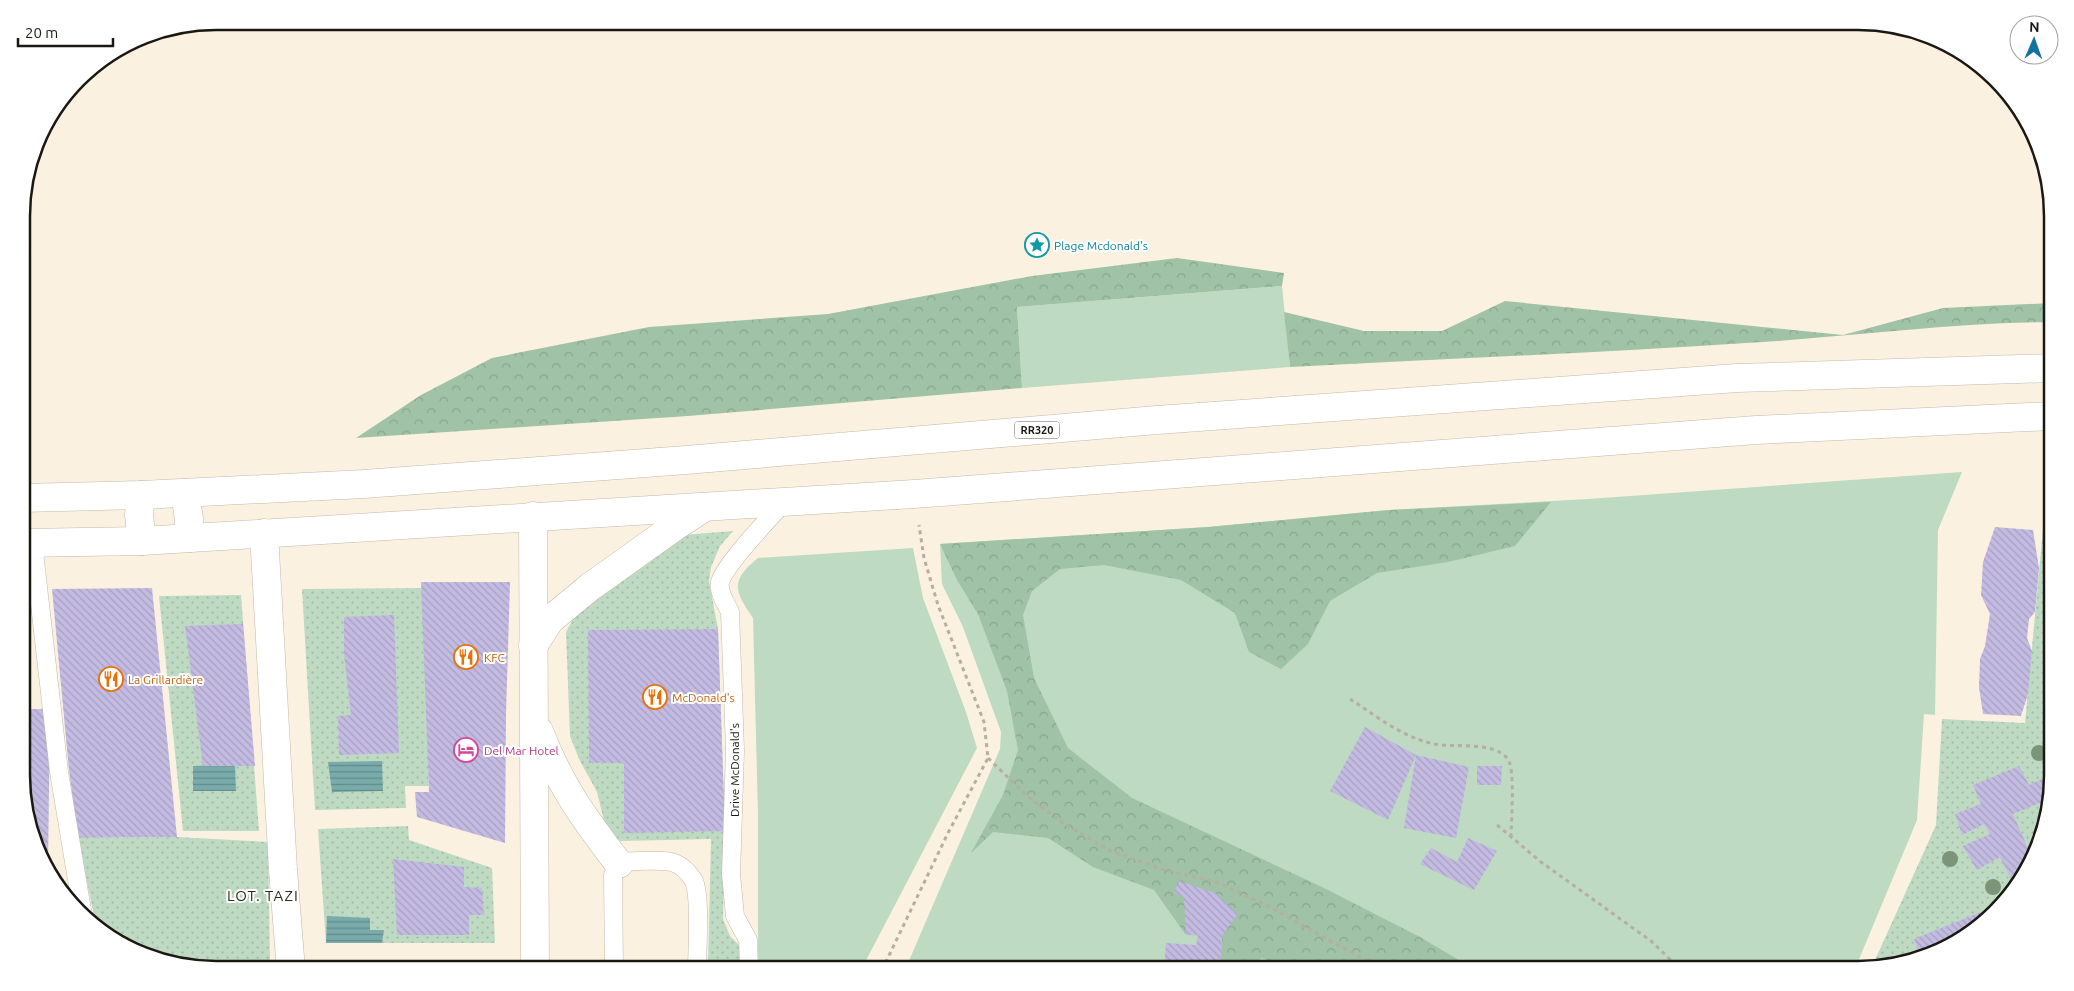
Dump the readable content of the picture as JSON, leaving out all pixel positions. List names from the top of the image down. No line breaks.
{"streets":{"main road":["RR320"],"lane":["Drive McDonald's"]},"districts":["LOT. TAZI"],"places":{"place":["Plage Mcdonald's"],"restaurant":["KFC","La Grillardière","McDonald's"],"hotel":["Del Mar Hotel"]},"scale_bar":"20 m","north":"top"}
